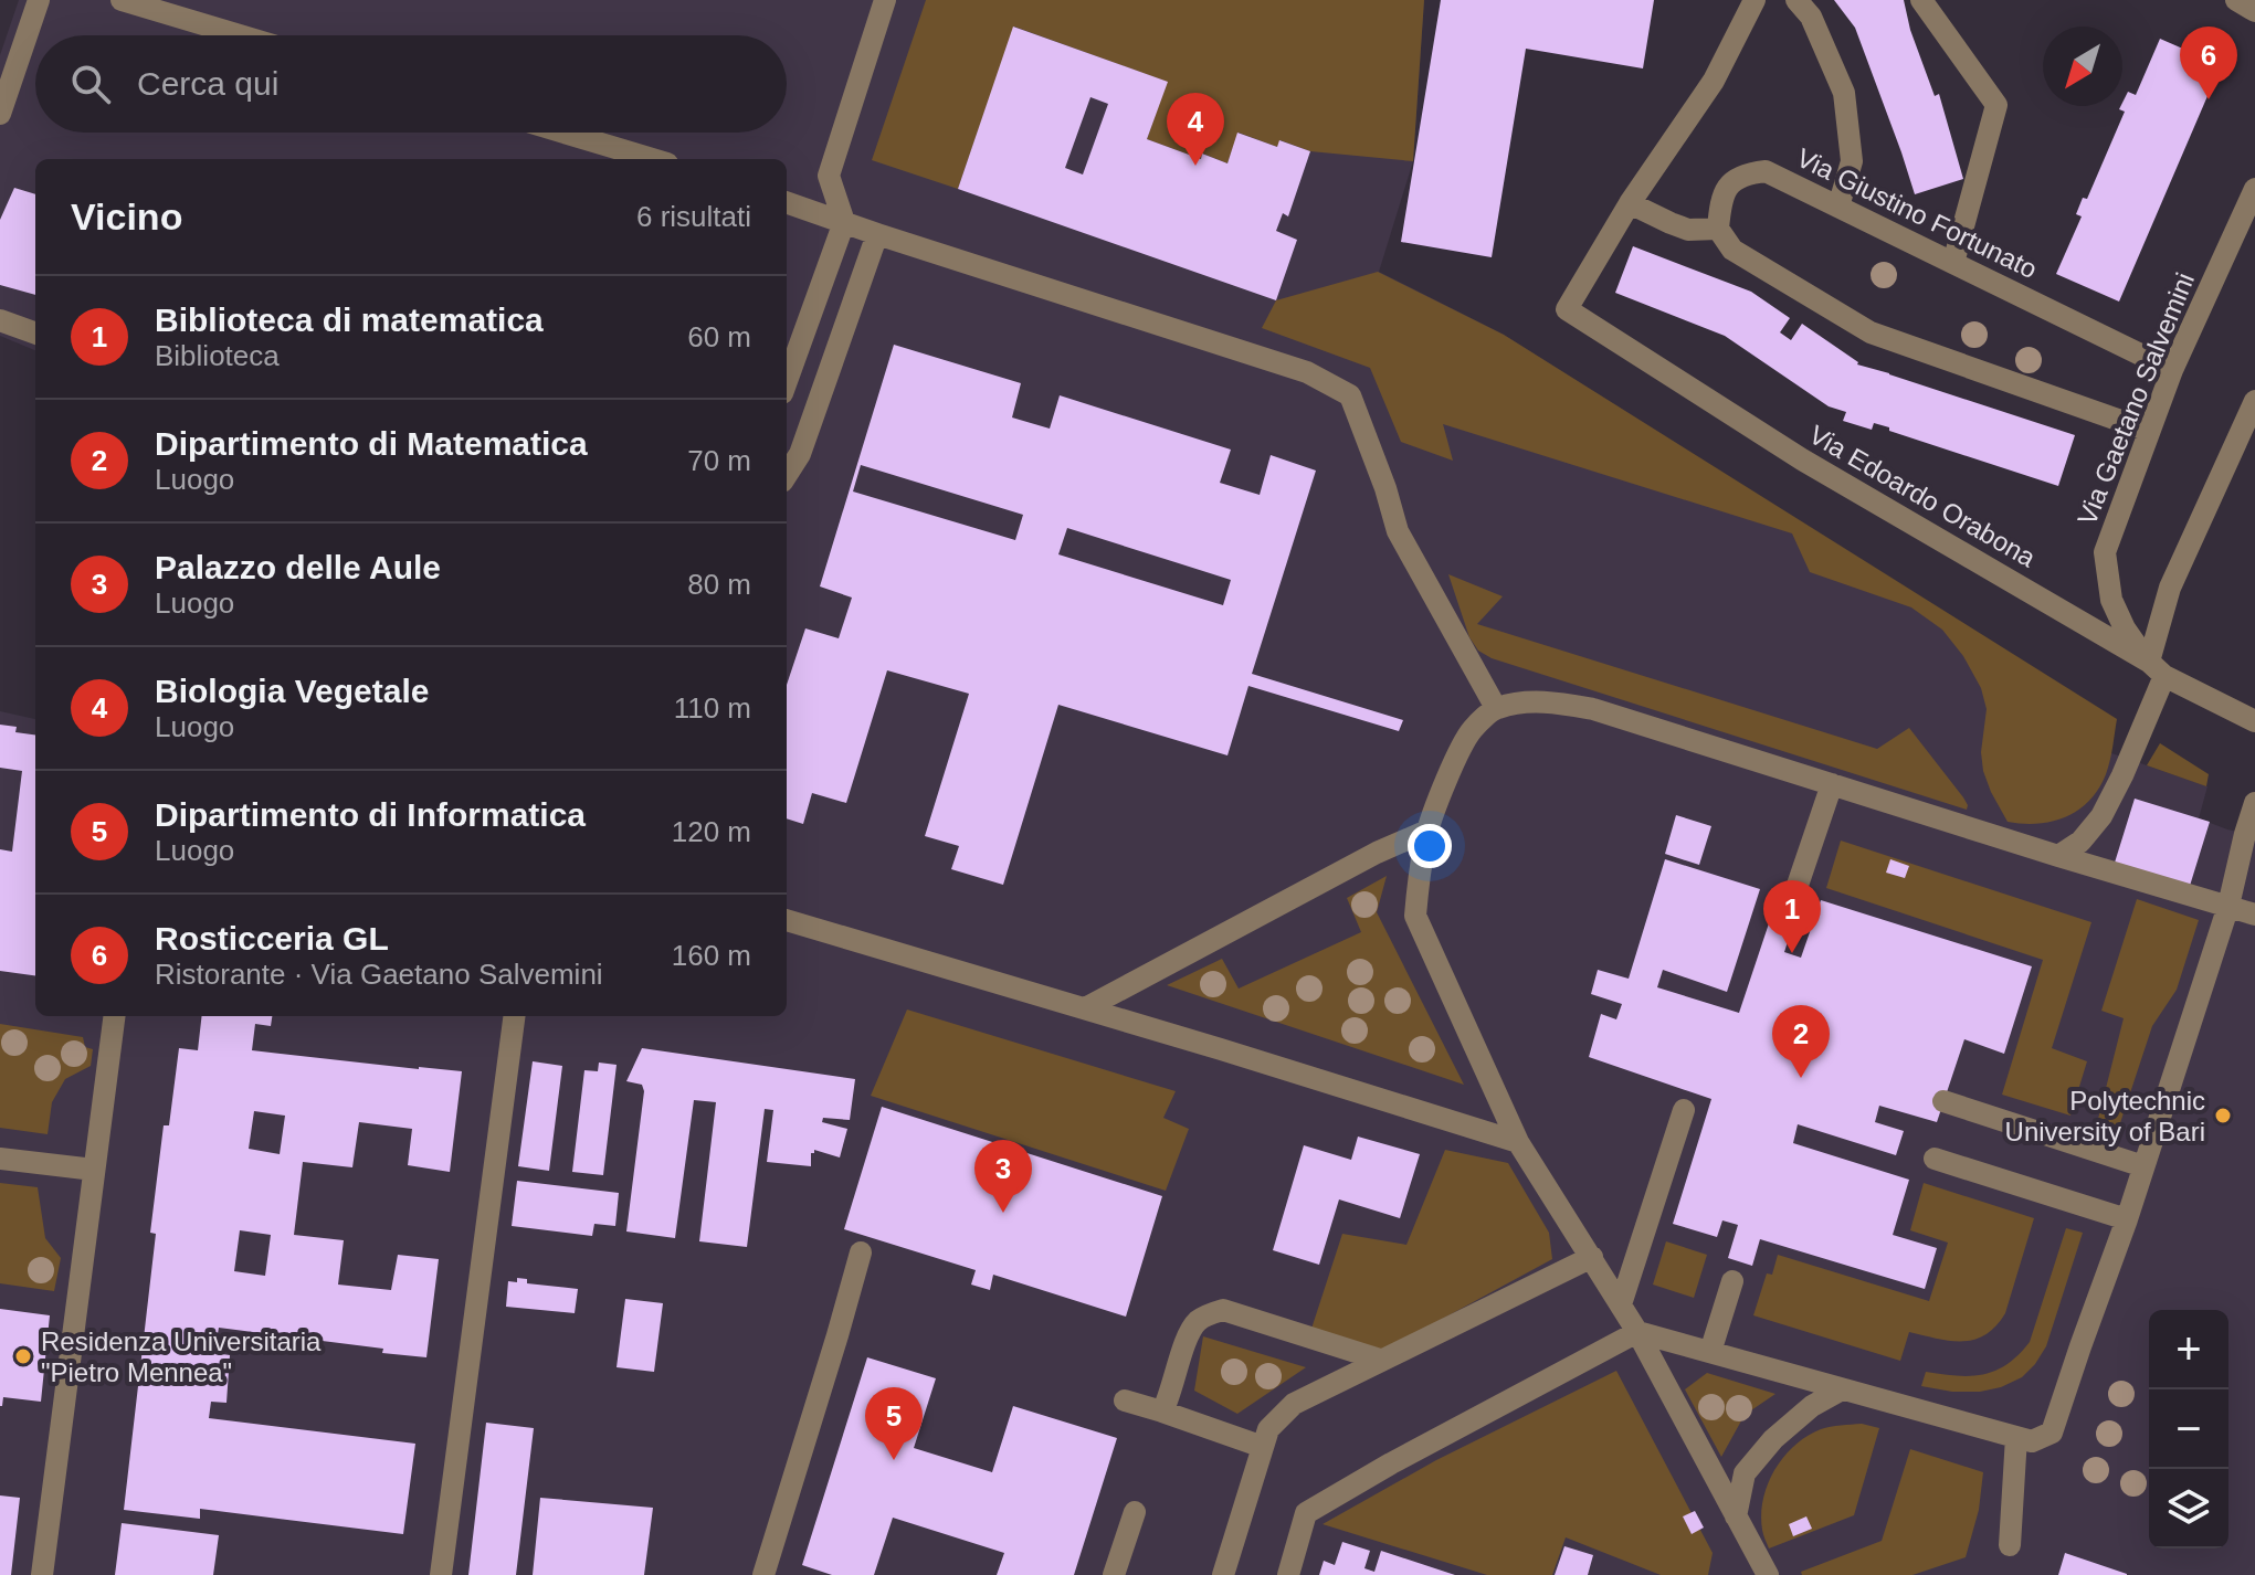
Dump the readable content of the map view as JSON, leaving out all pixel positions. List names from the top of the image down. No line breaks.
{"streets":{"street":["Via Giustino Fortunato","Via Gaetano Salvemini","Via Edoardo Orabona"]},"crossings":[["Via Giustino Fortunato","Via Gaetano Salvemini"],["Via Gaetano Salvemini","Via Edoardo Orabona"]],"places":["Polytechnic University of Bari","Residenza Universitaria \"Pietro Mennea\""],"north":"bottom left","page":{"pins":["6","4","1","2","3","5"],"search":"Cerca qui","heading":["Vicino","6 risultati"],"list":[{"mark":"1","name":"Biblioteca di matematica","note":"Biblioteca","value":"60 m"},{"mark":"2","name":"Dipartimento di Matematica","note":"Luogo","value":"70 m"},{"mark":"3","name":"Palazzo delle Aule","note":"Luogo","value":"80 m"},{"mark":"4","name":"Biologia Vegetale","note":"Luogo","value":"110 m"},{"mark":"5","name":"Dipartimento di Informatica","note":"Luogo","value":"120 m"},{"mark":"6","name":"Rosticceria GL","note":"Ristorante · Via Gaetano Salvemini","value":"160 m"}],"map_buttons":["+","−"]}}
